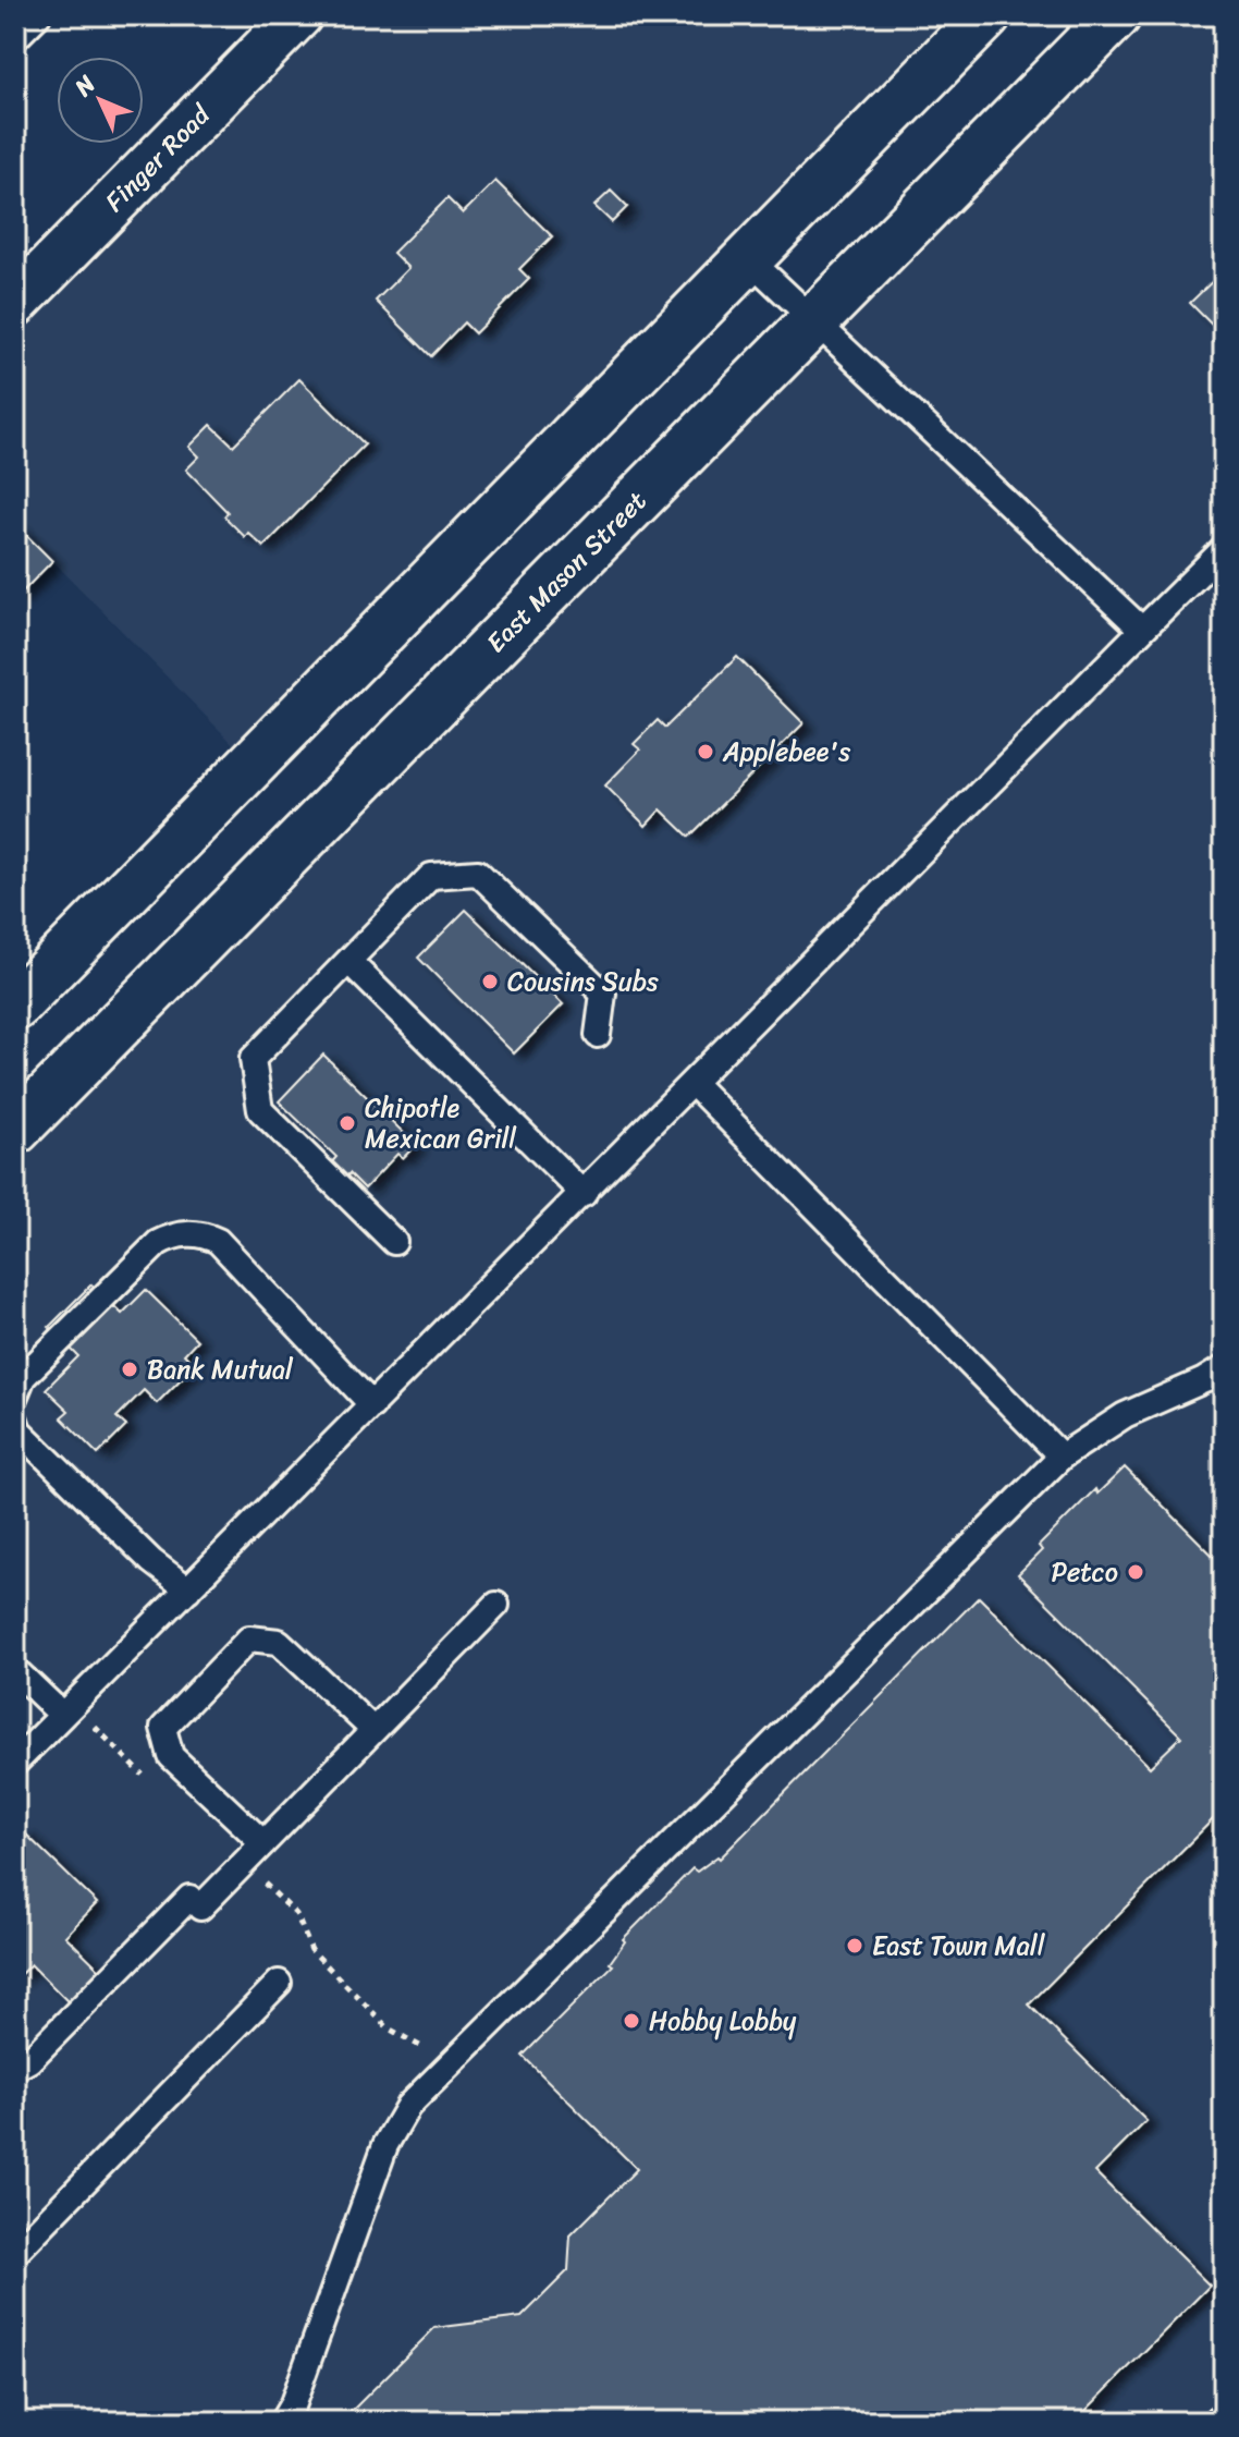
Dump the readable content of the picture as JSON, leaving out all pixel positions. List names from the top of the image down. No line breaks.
{"streets":{"main road":["East Mason Street"],"street":["Finger Road"]},"places":["Applebee's","Cousins Subs","Chipotle Mexican Grill","Bank Mutual","Petco","East Town Mall","Hobby Lobby"],"north":"top left"}
